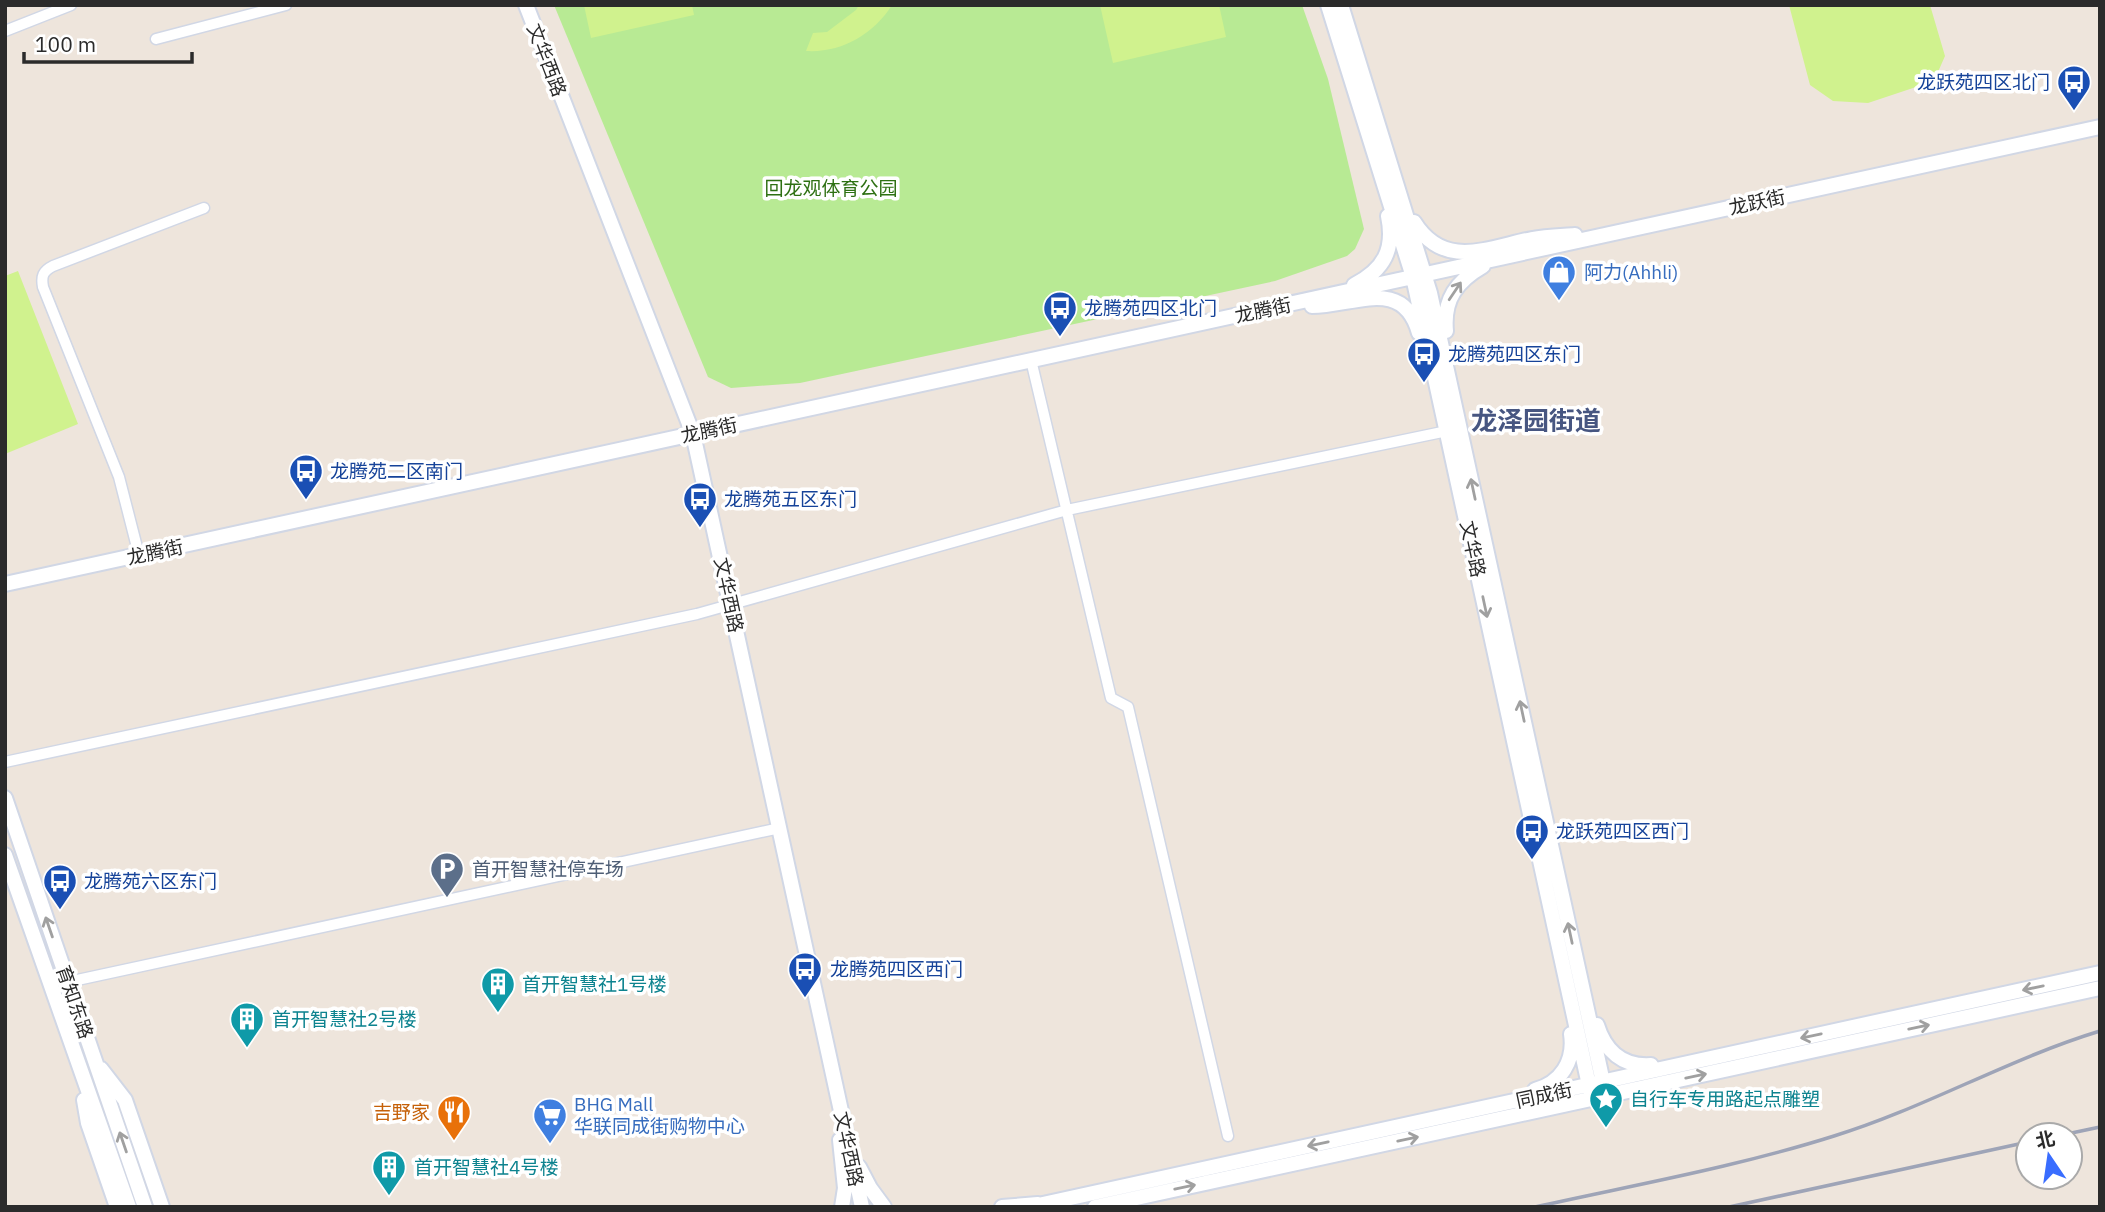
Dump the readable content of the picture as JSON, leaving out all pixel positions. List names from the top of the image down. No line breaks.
{"streets":{"street":["文华西路","龙跃街","龙腾街","文华路","育知东路","同成街"]},"crossings":[["文华西路","龙腾街"],["龙跃街","龙腾街"],["龙跃街","文华路"],["龙腾街","文华路"],["文华路","同成街"]],"districts":["龙泽园街道"],"parks":["回龙观体育公园"],"places":{"bus stop":["龙跃苑四区北门","龙腾苑四区北门","龙腾苑四区东门","龙腾苑二区南门","龙腾苑五区东门","龙跃苑四区西门","龙腾苑六区东门","龙腾苑四区西门"],"shop":["阿力(Ahhli)"],"parking":["首开智慧社停车场"],"building":["首开智慧社1号楼","首开智慧社2号楼","首开智慧社4号楼"],"place":["自行车专用路起点雕塑"],"restaurant":["吉野家"],"supermarket":["BHG Mall 华联同成街购物中心"]},"scale_bar":"100 m","north":"top"}
